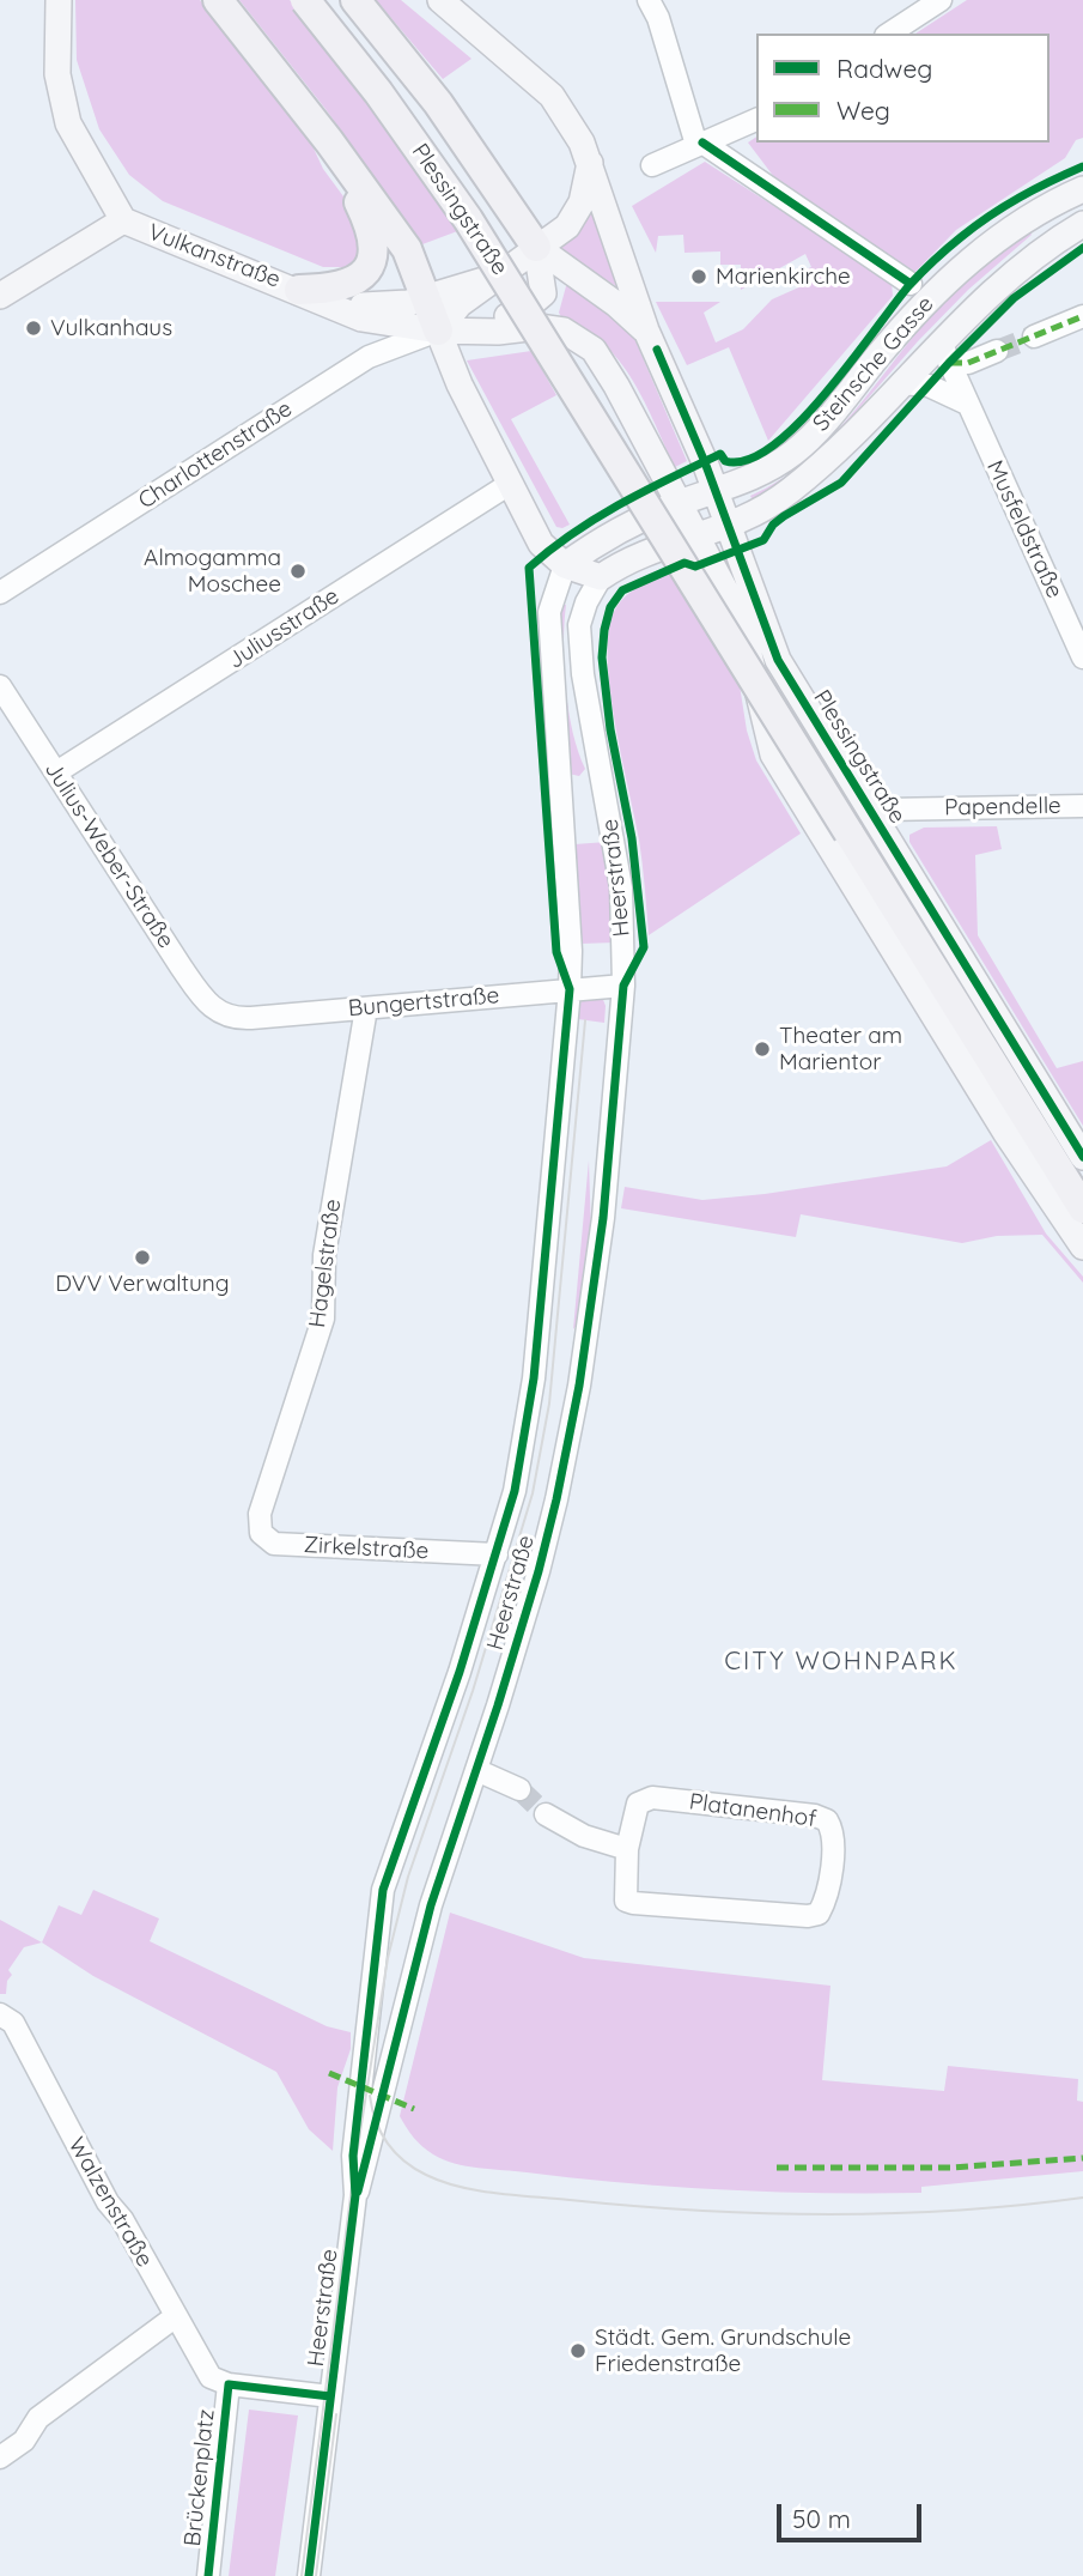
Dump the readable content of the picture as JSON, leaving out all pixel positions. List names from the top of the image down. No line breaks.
{"streets":{"highway":["Plessingstraße"],"main road":["Vulkanstraße","Steinsche Gasse"],"street":["Charlottenstraße","Musfeldstraße","Juliusstraße","Papendelle","Julius-Weber-Straße","Heerstraße","Bungertstraße","Hagelstraße","Zirkelstraße","Platanenhof","Walzenstraße","Brückenplatz"]},"crossings":[["Plessingstraße","Steinsche Gasse"],["Plessingstraße","Papendelle"],["Vulkanstraße","Charlottenstraße"],["Steinsche Gasse","Musfeldstraße"],["Steinsche Gasse","Heerstraße"],["Juliusstraße","Julius-Weber-Straße"],["Julius-Weber-Straße","Bungertstraße"],["Heerstraße","Bungertstraße"],["Heerstraße","Zirkelstraße"],["Heerstraße","Brückenplatz"],["Bungertstraße","Hagelstraße"],["Hagelstraße","Zirkelstraße"],["Walzenstraße","Brückenplatz"]],"districts":["CITY WOHNPARK"],"places":["Marienkirche","Vulkanhaus","Almogamma Moschee","Theater am Marientor","DVV Verwaltung","Städt. Gem. Grundschule Friedenstraße"],"legend":["Radweg","Weg"],"scale_bar":"50 m"}
